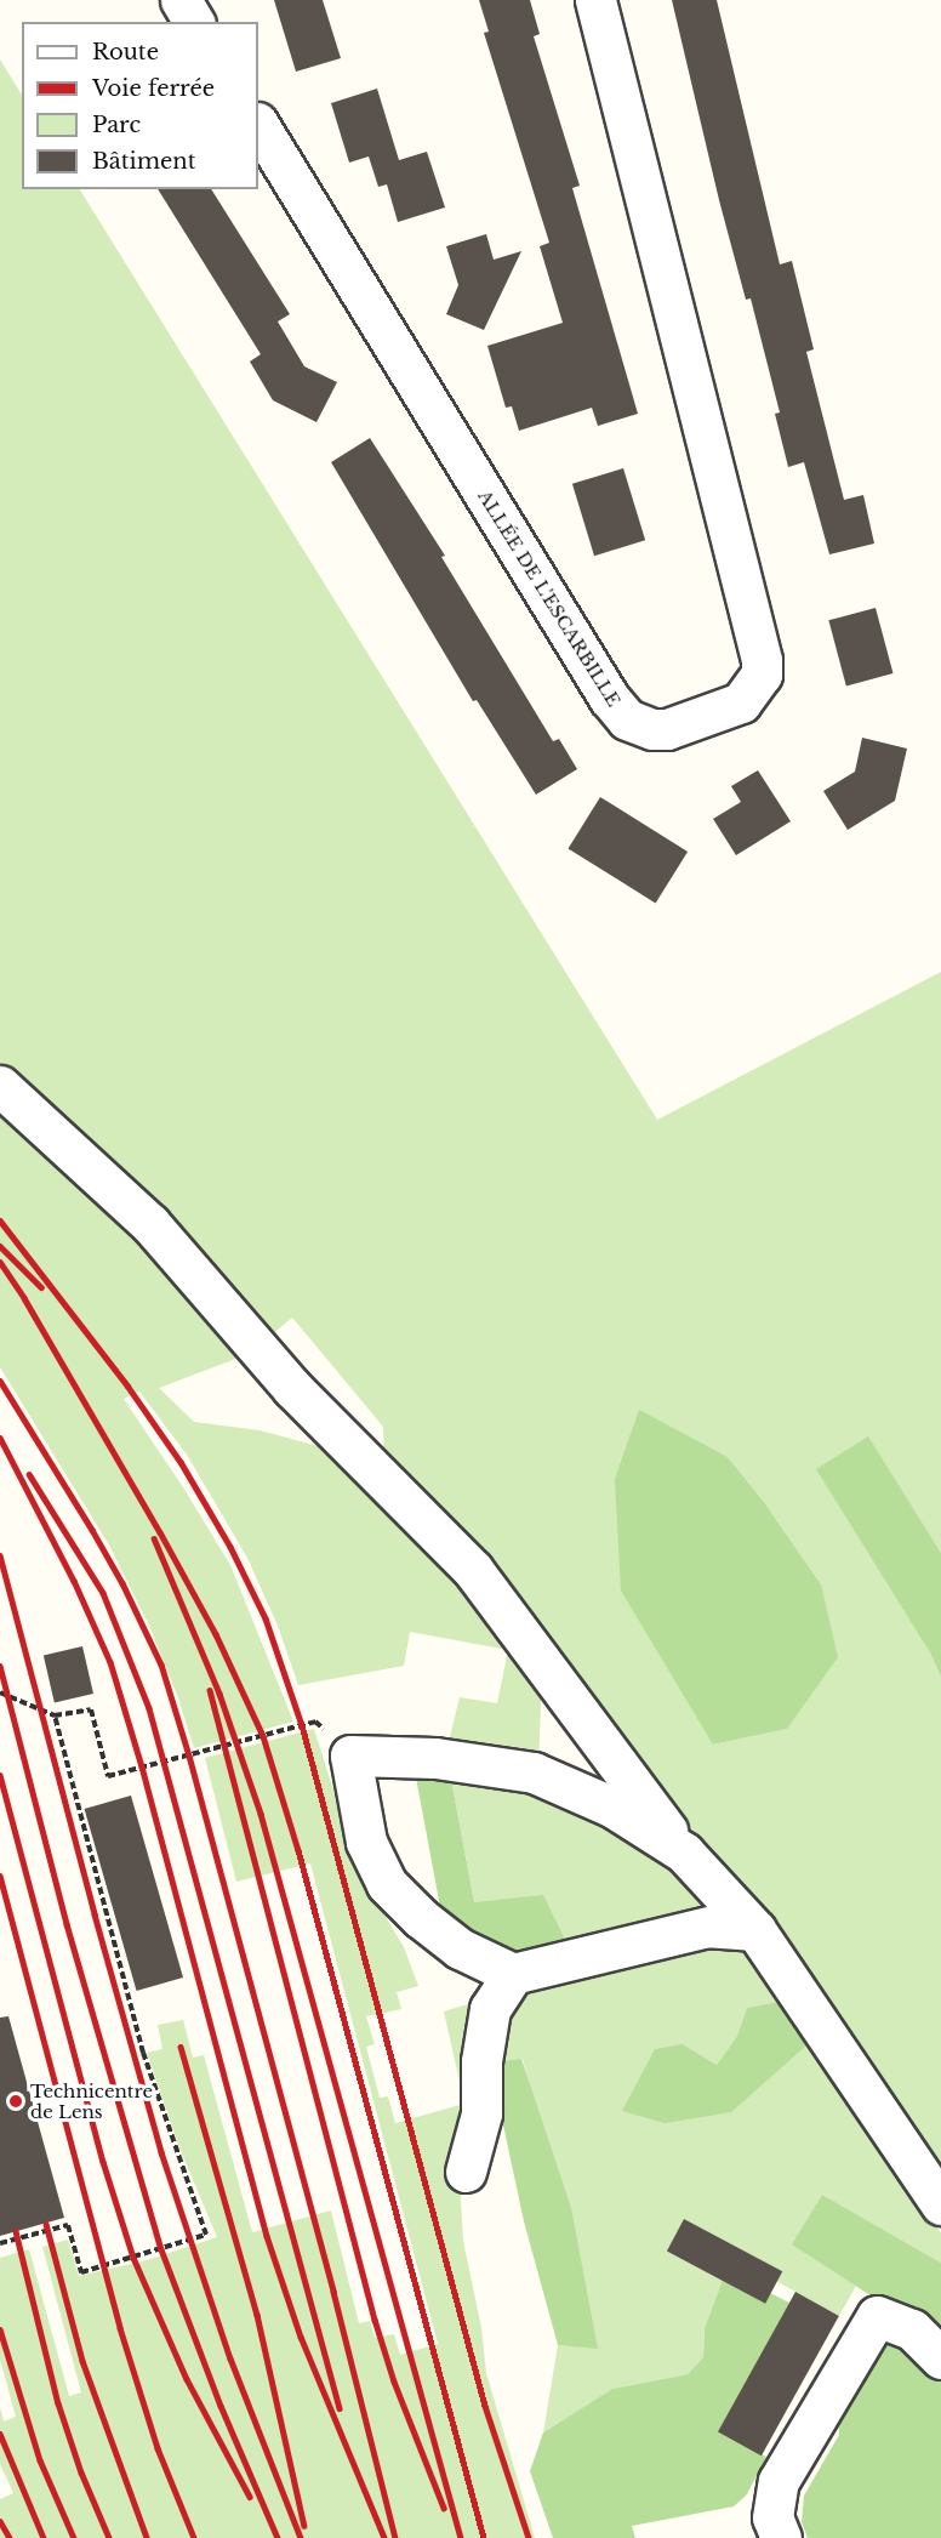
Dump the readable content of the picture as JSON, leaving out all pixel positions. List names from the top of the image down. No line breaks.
{"streets":{"street":["ALLÉE DE L'ESCARBILLE"]},"places":["Technicentre de Lens"],"legend":["Route","Voie ferrée","Parc","Bâtiment"]}
